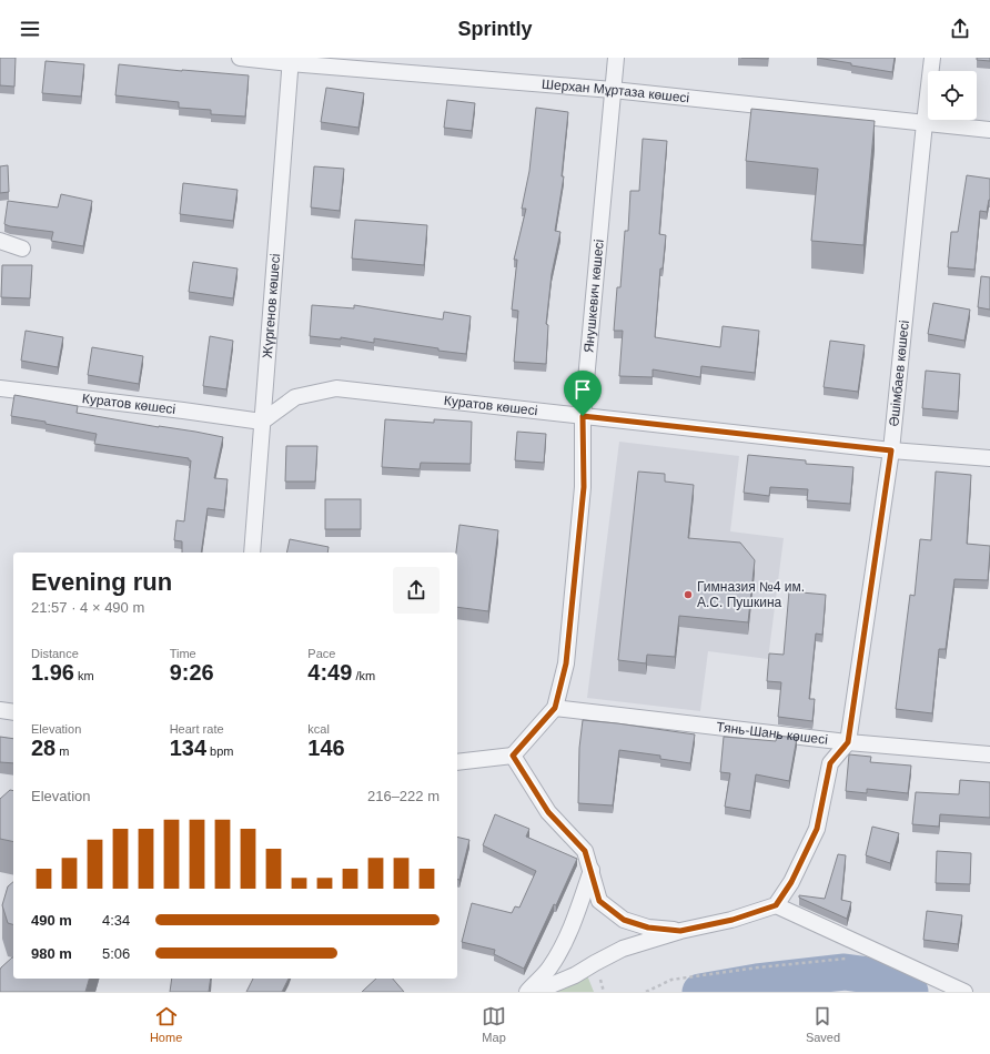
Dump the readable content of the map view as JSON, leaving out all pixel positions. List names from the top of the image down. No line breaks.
{"streets":{"street":["Шерхан Мұртаза көшесі","Янушкевич көшесі","Жүргенов көшесі","Әшімбаев көшесі","Куратов көшесі","Тянь-Шань көшесі"]},"crossings":[["Шерхан Мұртаза көшесі","Янушкевич көшесі"],["Шерхан Мұртаза көшесі","Жүргенов көшесі"],["Шерхан Мұртаза көшесі","Әшімбаев көшесі"],["Янушкевич көшесі","Куратов көшесі"],["Янушкевич көшесі","Тянь-Шань көшесі"],["Жүргенов көшесі","Куратов көшесі"],["Әшімбаев көшесі","Куратов көшесі"],["Әшімбаев көшесі","Тянь-Шань көшесі"]],"places":["Гимназия №4 им. А.С. Пушкина"],"page":{"header":"Sprintly","heading":["Evening run","21:57 · 4 × 490 m"],"stats":[["Distance","1.96 km"],["Time","9:26"],["Pace","4:49 /km"],["Elevation","28 m"],["Heart rate","134 bpm"],["kcal","146"]],"chart":["Elevation","216–222 m"],"list":[{"name":"490 m","note":"4:34"},{"name":"980 m","note":"5:06"}],"tabs":["Home","Map","Saved"]}}
